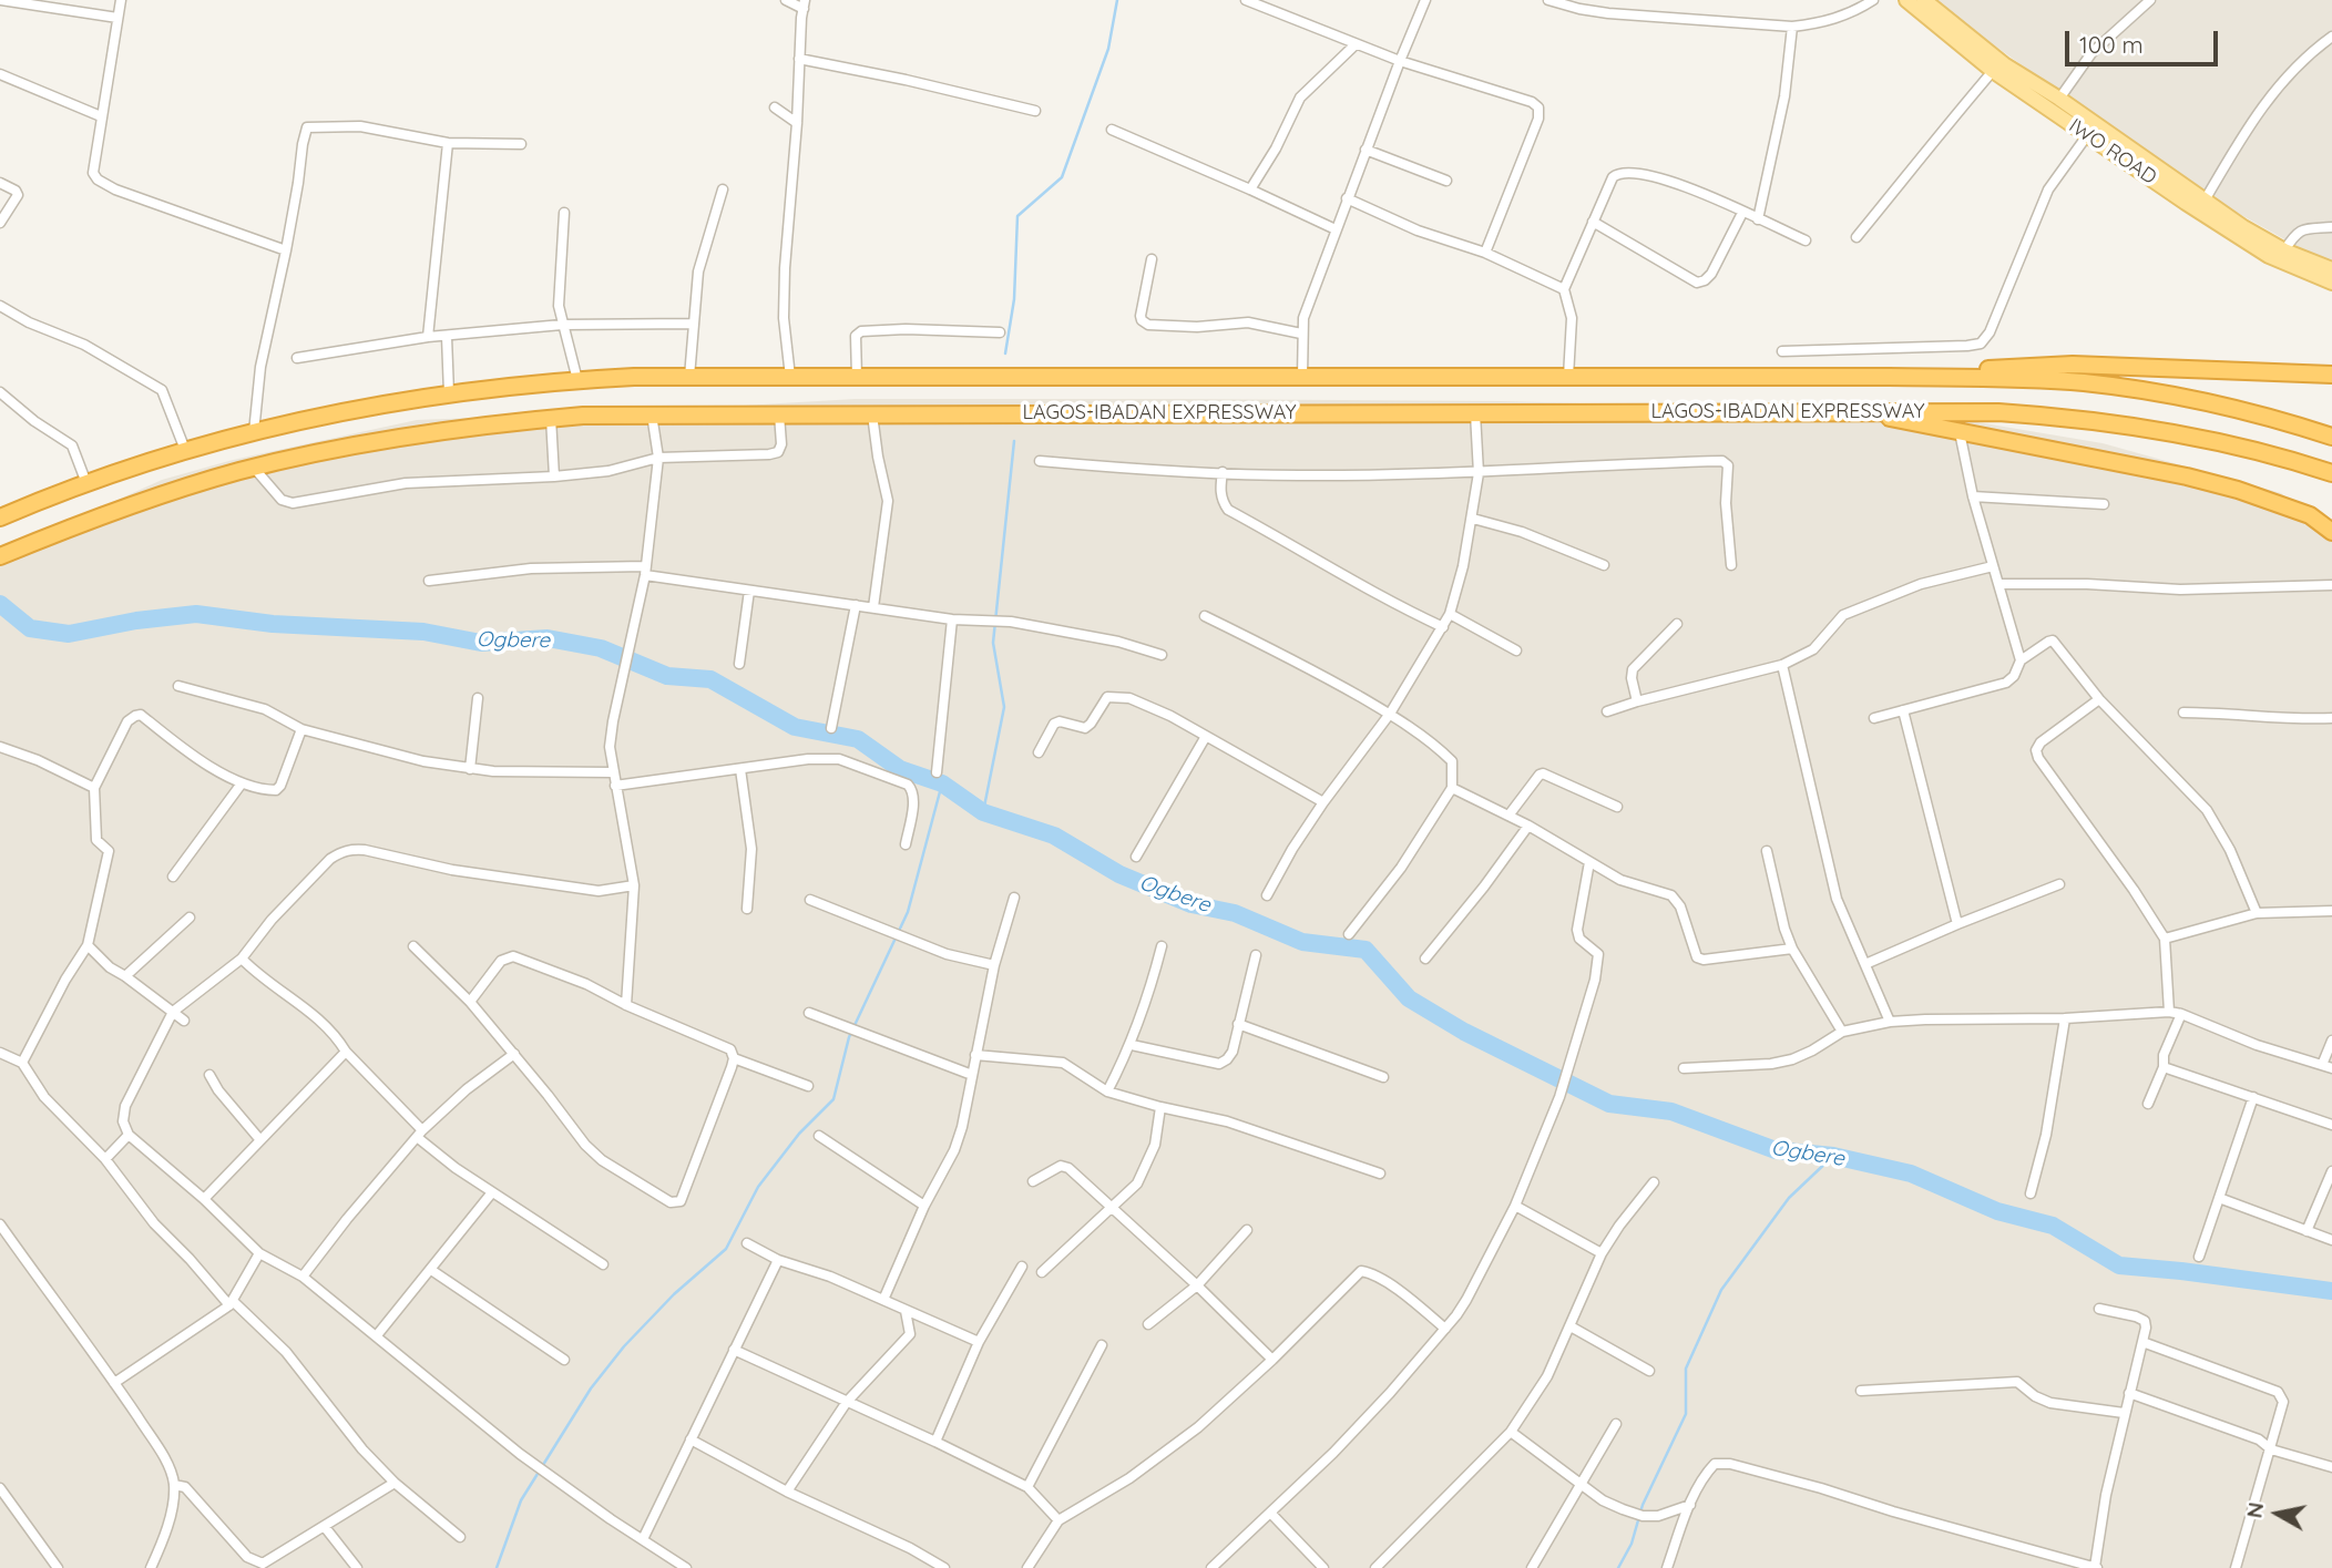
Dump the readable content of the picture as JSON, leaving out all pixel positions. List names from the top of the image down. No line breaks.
{"streets":{"highway":["LAGOS-IBADAN EXPRESSWAY"],"main road":["IWO ROAD"]},"water":["Ogbere"],"scale_bar":"100 m","north":"left"}
